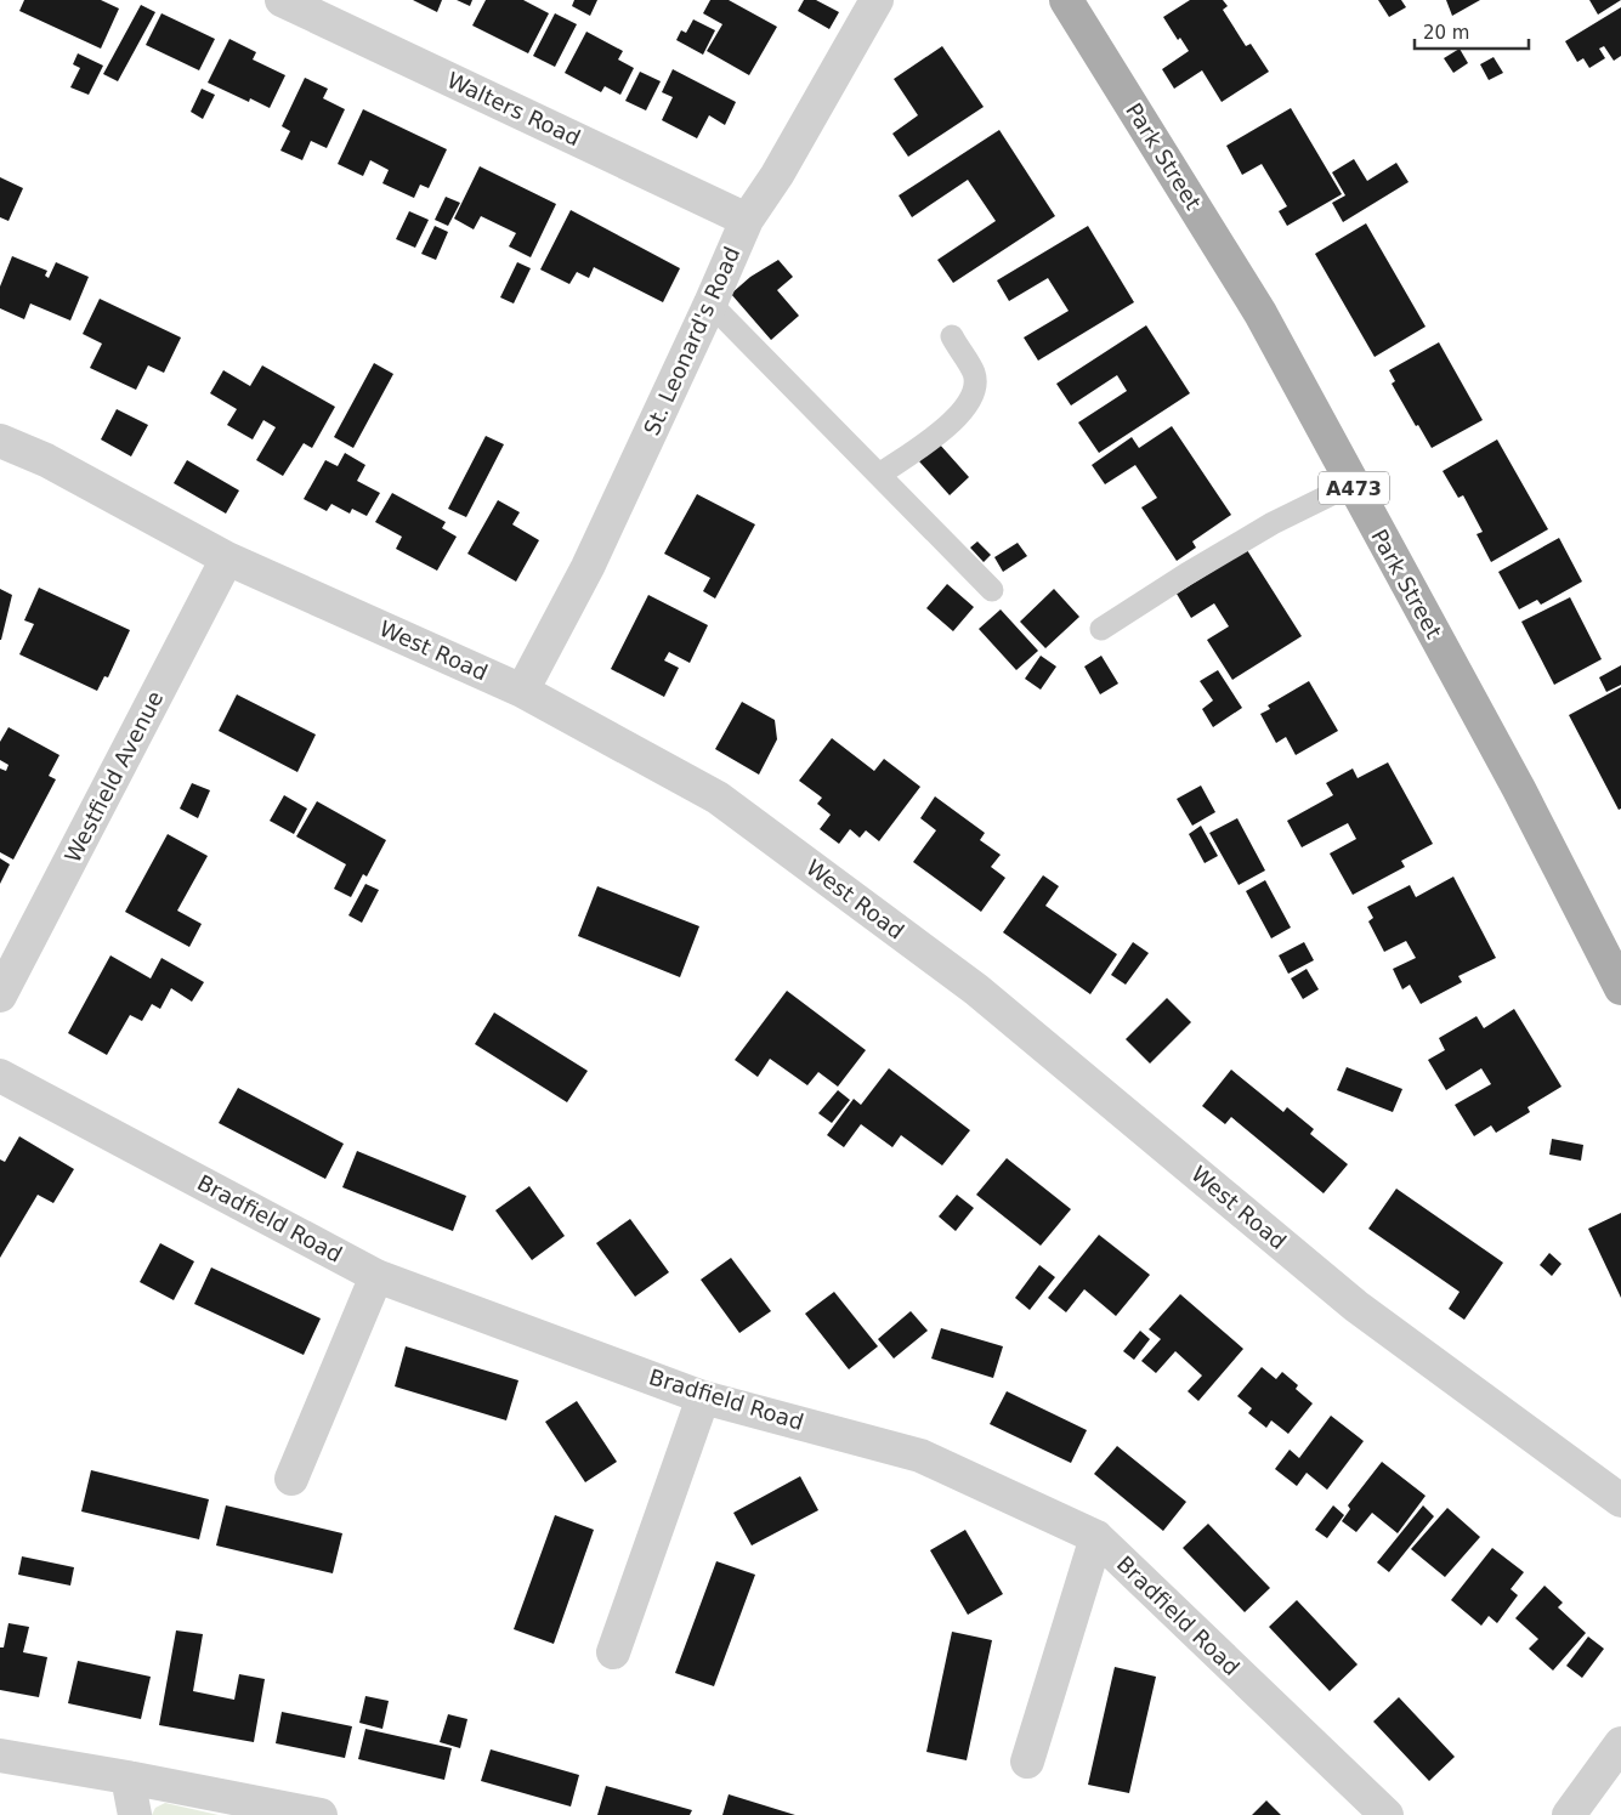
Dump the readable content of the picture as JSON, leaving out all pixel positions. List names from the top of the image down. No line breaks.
{"streets":{"main road":["Park Street","A473"],"street":["Walters Road","St. Leonard's Road","West Road","Westfield Avenue","Bradfield Road"]},"crossings":[["Walters Road","St. Leonard's Road"],["St. Leonard's Road","West Road"],["West Road","Westfield Avenue"]],"scale_bar":"20 m"}
